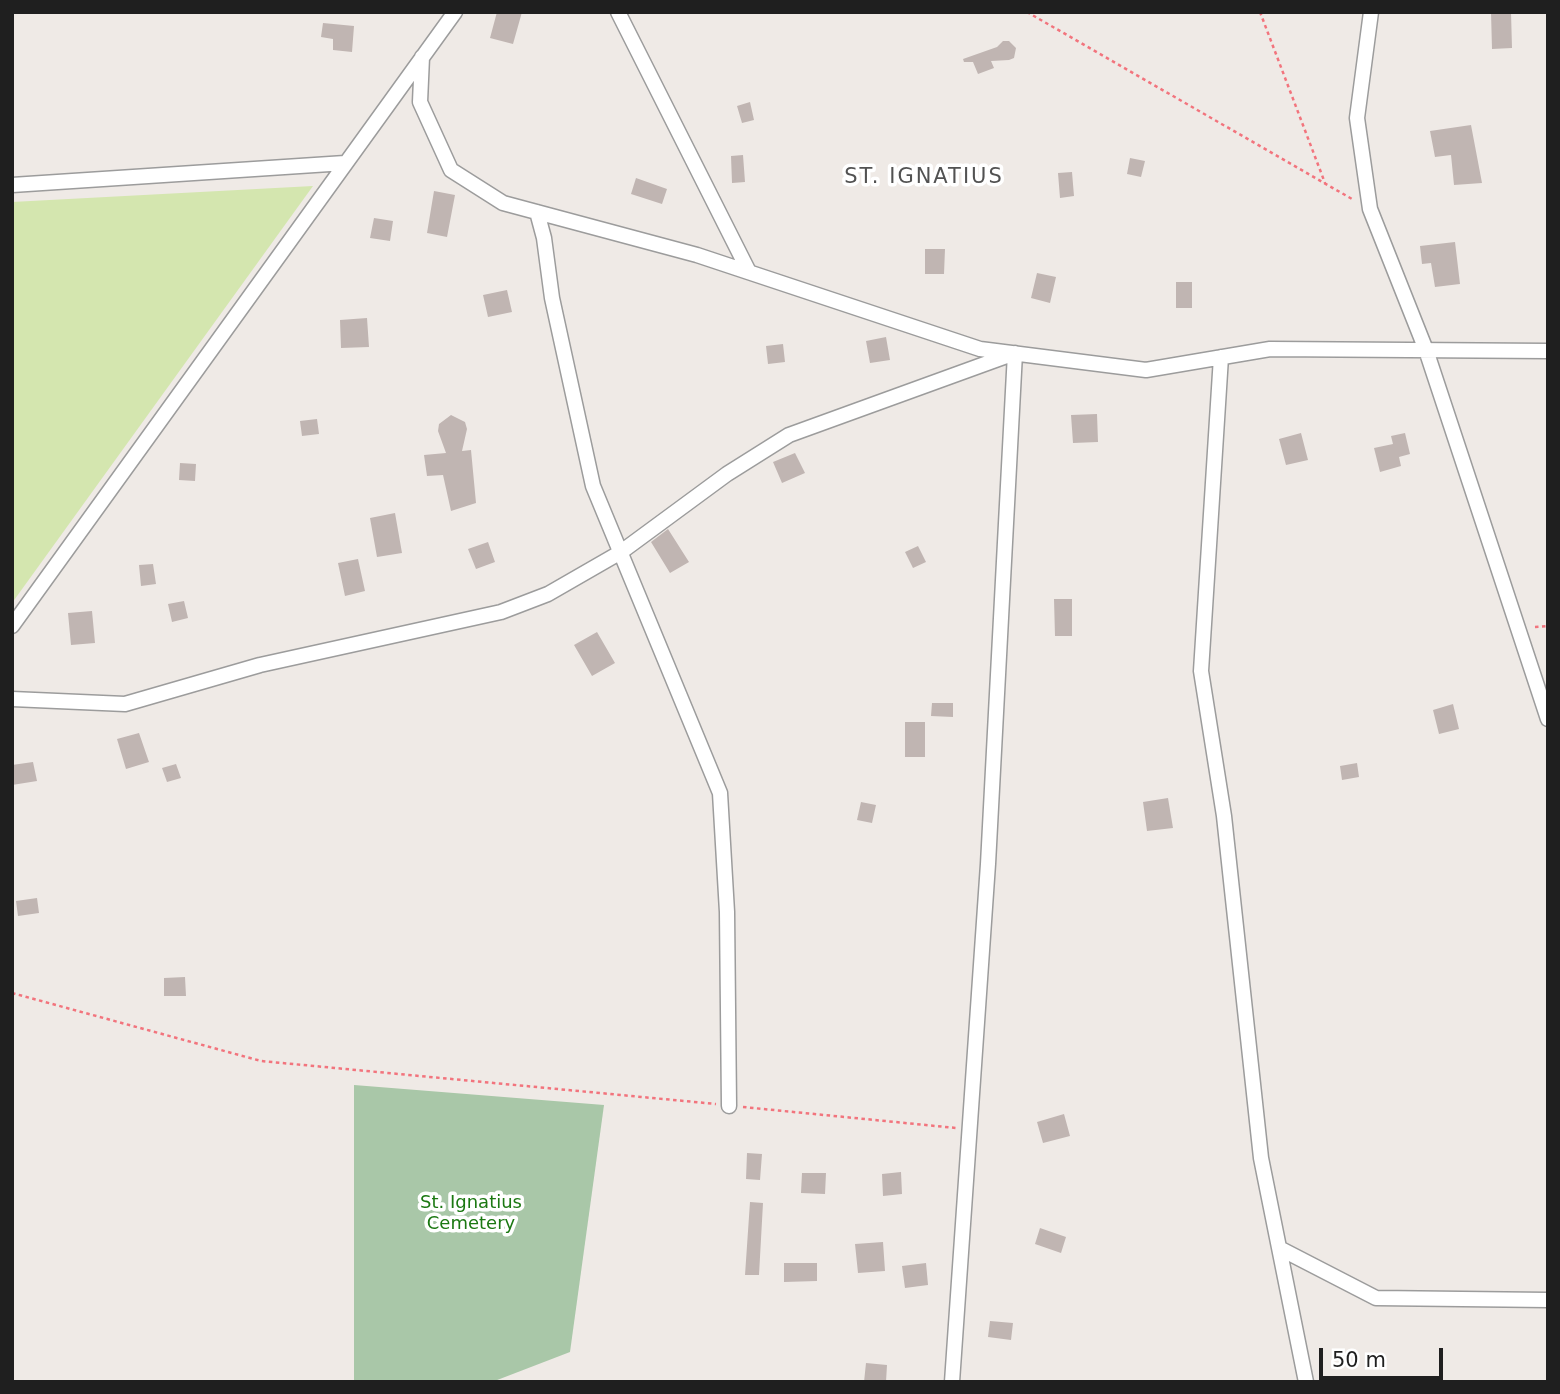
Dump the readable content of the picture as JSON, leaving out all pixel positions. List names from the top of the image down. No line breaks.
{"districts":["ST. IGNATIUS"],"parks":["St. Ignatius Cemetery"],"scale_bar":"50 m"}
